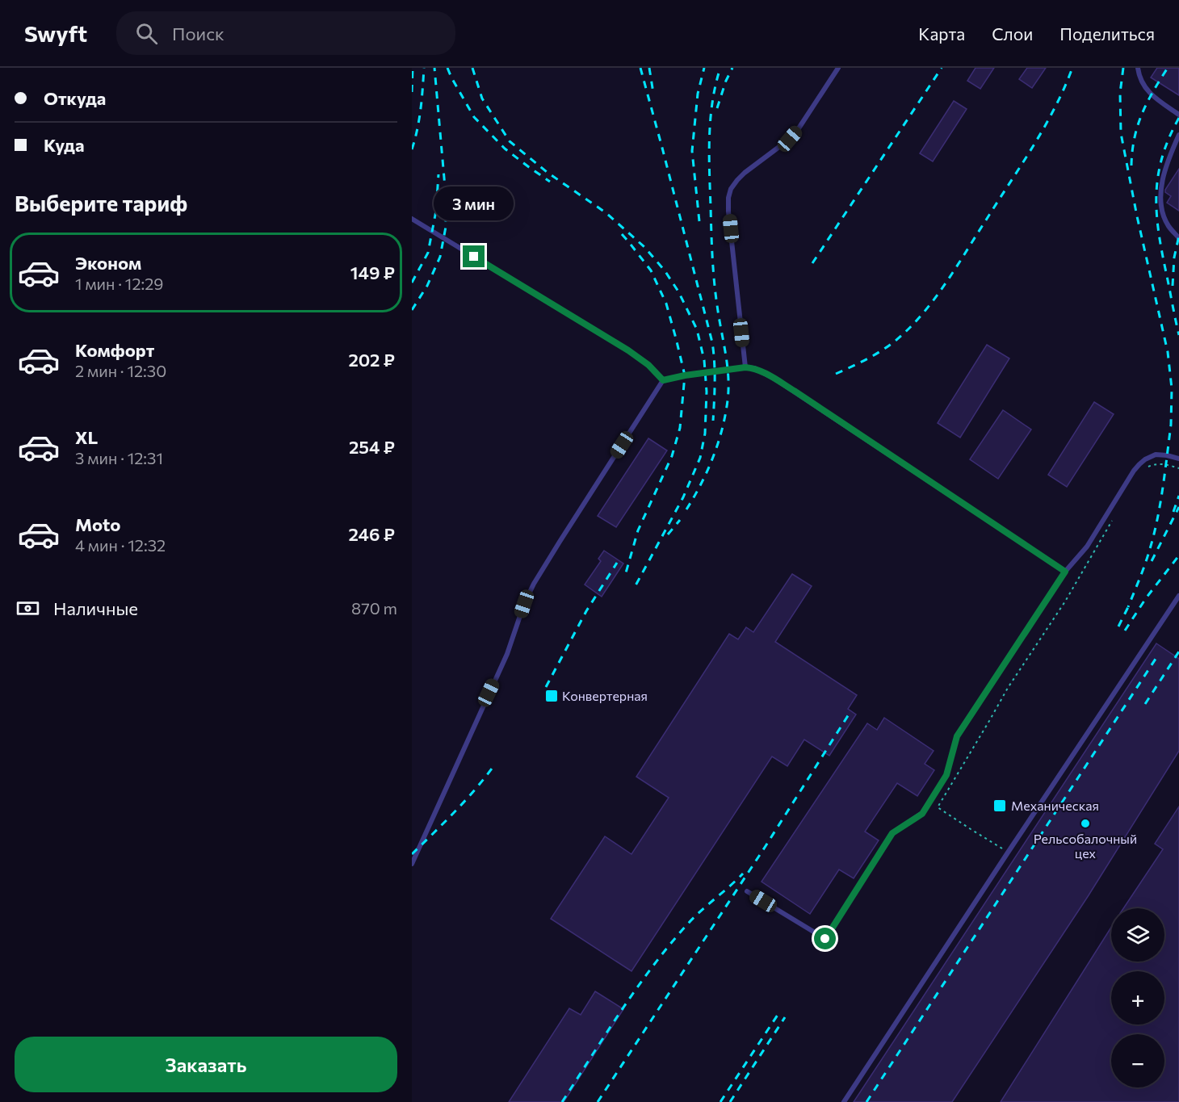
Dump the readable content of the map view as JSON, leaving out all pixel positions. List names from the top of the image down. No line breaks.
{"places":{"transit":["Конвертерная","Механическая"],"other":["Рельсобалочный цех"]},"page":{"header":"Swyft","search":"Поиск","nav":["Карта","Слои","Поделиться"],"banner":["Откуда","Куда"],"heading":"Выберите тариф","bubble":"3 мин","list":[{"name":"Эконом","note":"1 мин · 12:29","value":"149 ₽"},{"name":"Комфорт","note":"2 мин · 12:30","value":"202 ₽"},{"name":"XL","note":"3 мин · 12:31","value":"254 ₽"},{"name":"Moto","note":"4 мин · 12:32","value":"246 ₽"}],"pay":["Наличные","870 m"],"map_buttons":["+","−"],"buttons":"Заказать"}}
